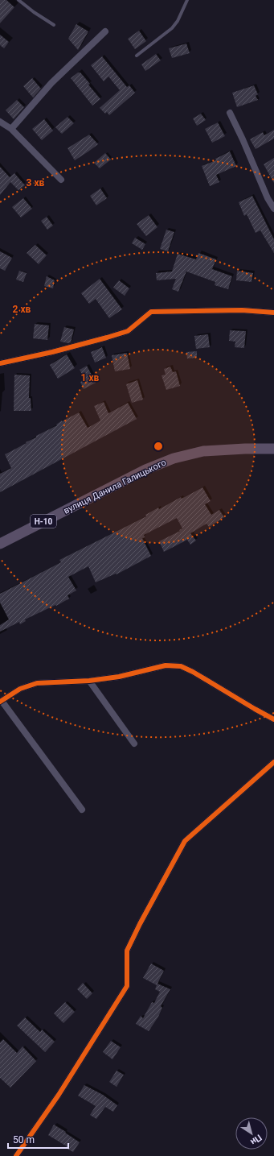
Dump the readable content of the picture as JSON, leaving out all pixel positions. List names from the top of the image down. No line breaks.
{"streets":{"main road":["вулиця Данила Галицького","Н-10"]},"scale_bar":"50 m","north":"bottom right","rings":["3 хв","2 хв","1 хв"]}
